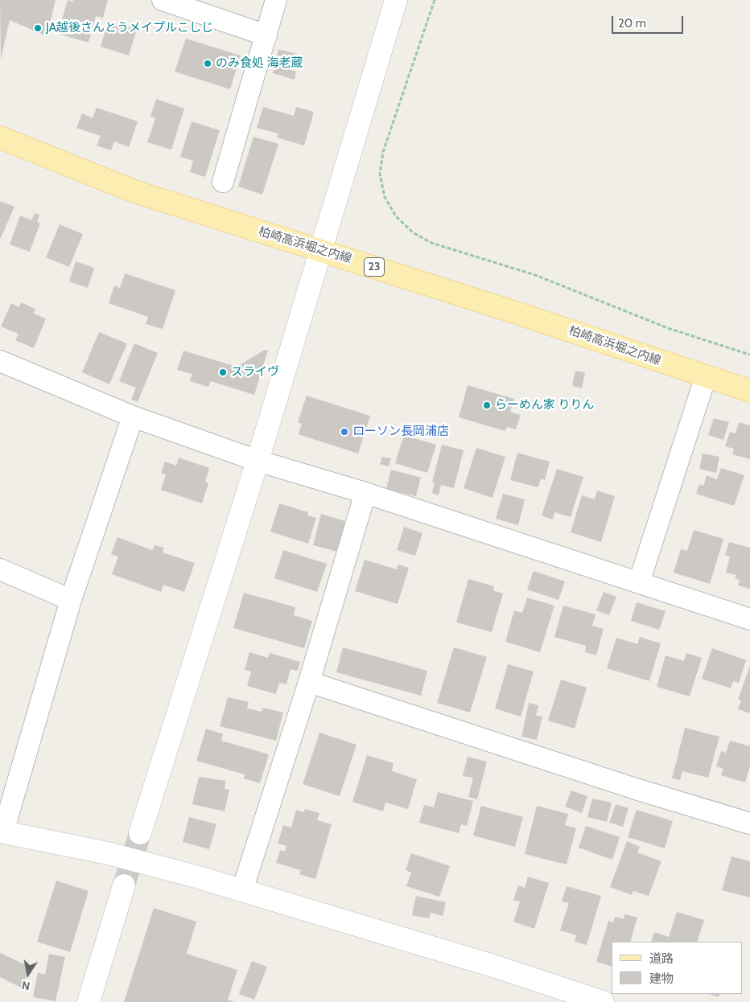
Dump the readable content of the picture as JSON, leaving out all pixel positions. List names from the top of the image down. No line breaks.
{"streets":{"main road":["柏崎高浜堀之内線","23"]},"places":["JA越後さんとうメイプルこしじ","のみ食処 海老蔵","スライヴ","らーめん家 りりん","ローソン長岡浦店"],"legend":["道路","建物"],"scale_bar":"20 m","north":"bottom"}
